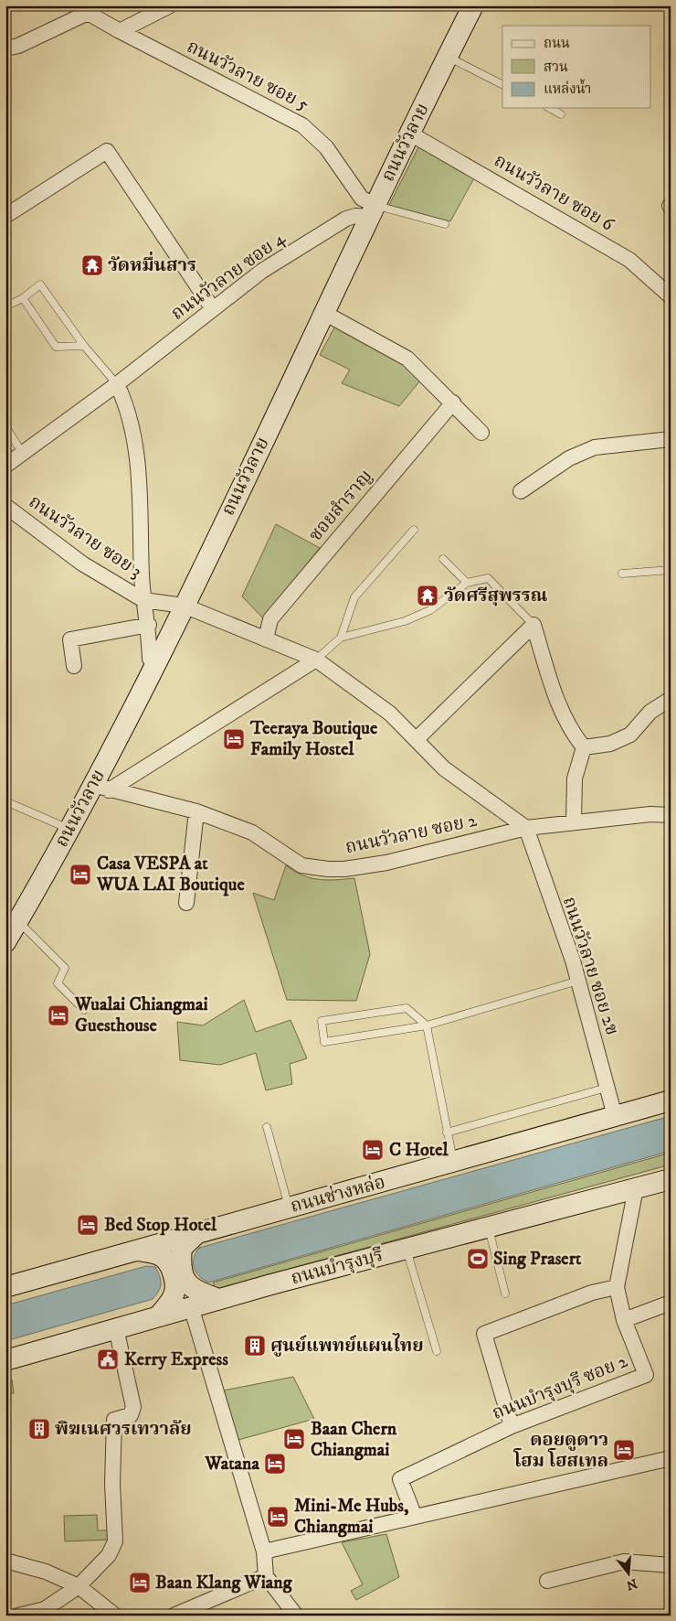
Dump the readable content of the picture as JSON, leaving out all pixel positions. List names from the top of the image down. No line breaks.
{"streets":{"main road":["ถนนวัวลาย","ถนนช่างหล่อ","ถนนบำรุงบุรี"],"street":["ถนนวัวลาย ซอย 5","ถนนวัวลาย ซอย 6","ถนนวัวลาย ซอย 4","ซอยสำราญ","ถนนวัวลาย ซอย 3","ถนนวัวลาย ซอย 2","ถนนวัวลาย ซอย 2ข","ถนนบำรุงบุรี ซอย 2"]},"crossings":[["ถนนวัวลาย ซอย 5","ถนนวัวลาย"],["ถนนวัวลาย ซอย 5","ถนนวัวลาย ซอย 4"],["ถนนวัวลาย","ถนนวัวลาย ซอย 6"],["ถนนวัวลาย","ถนนวัวลาย ซอย 4"],["ถนนวัวลาย","ถนนวัวลาย ซอย 2"],["ถนนวัวลาย ซอย 2","ถนนวัวลาย ซอย 2ข"],["ถนนวัวลาย ซอย 2ข","ถนนช่างหล่อ"],["ถนนบำรุงบุรี","ถนนบำรุงบุรี ซอย 2"]],"places":{"temple":["วัดหมื่นสาร","วัดศรีสุพรรณ"],"hotel":["Teeraya Boutique Family Hostel","Casa VESPA at WUA LAI Boutique","Wualai Chiangmai Guesthouse","C Hotel","Bed Stop Hotel","Baan Chern Chiangmai","ดอยดูดาว โฮม โฮสเทล","Watana","Mini-Me Hubs, Chiangmai","Baan Klang Wiang"],"sports":["Sing Prasert"],"building":["ศูนย์แพทย์แผนไทย","พิฆเนศวรเทวาลัย"],"public building":["Kerry Express"]},"legend":["ถนน","สวน","แหล่งน้ำ"],"north":"bottom"}
